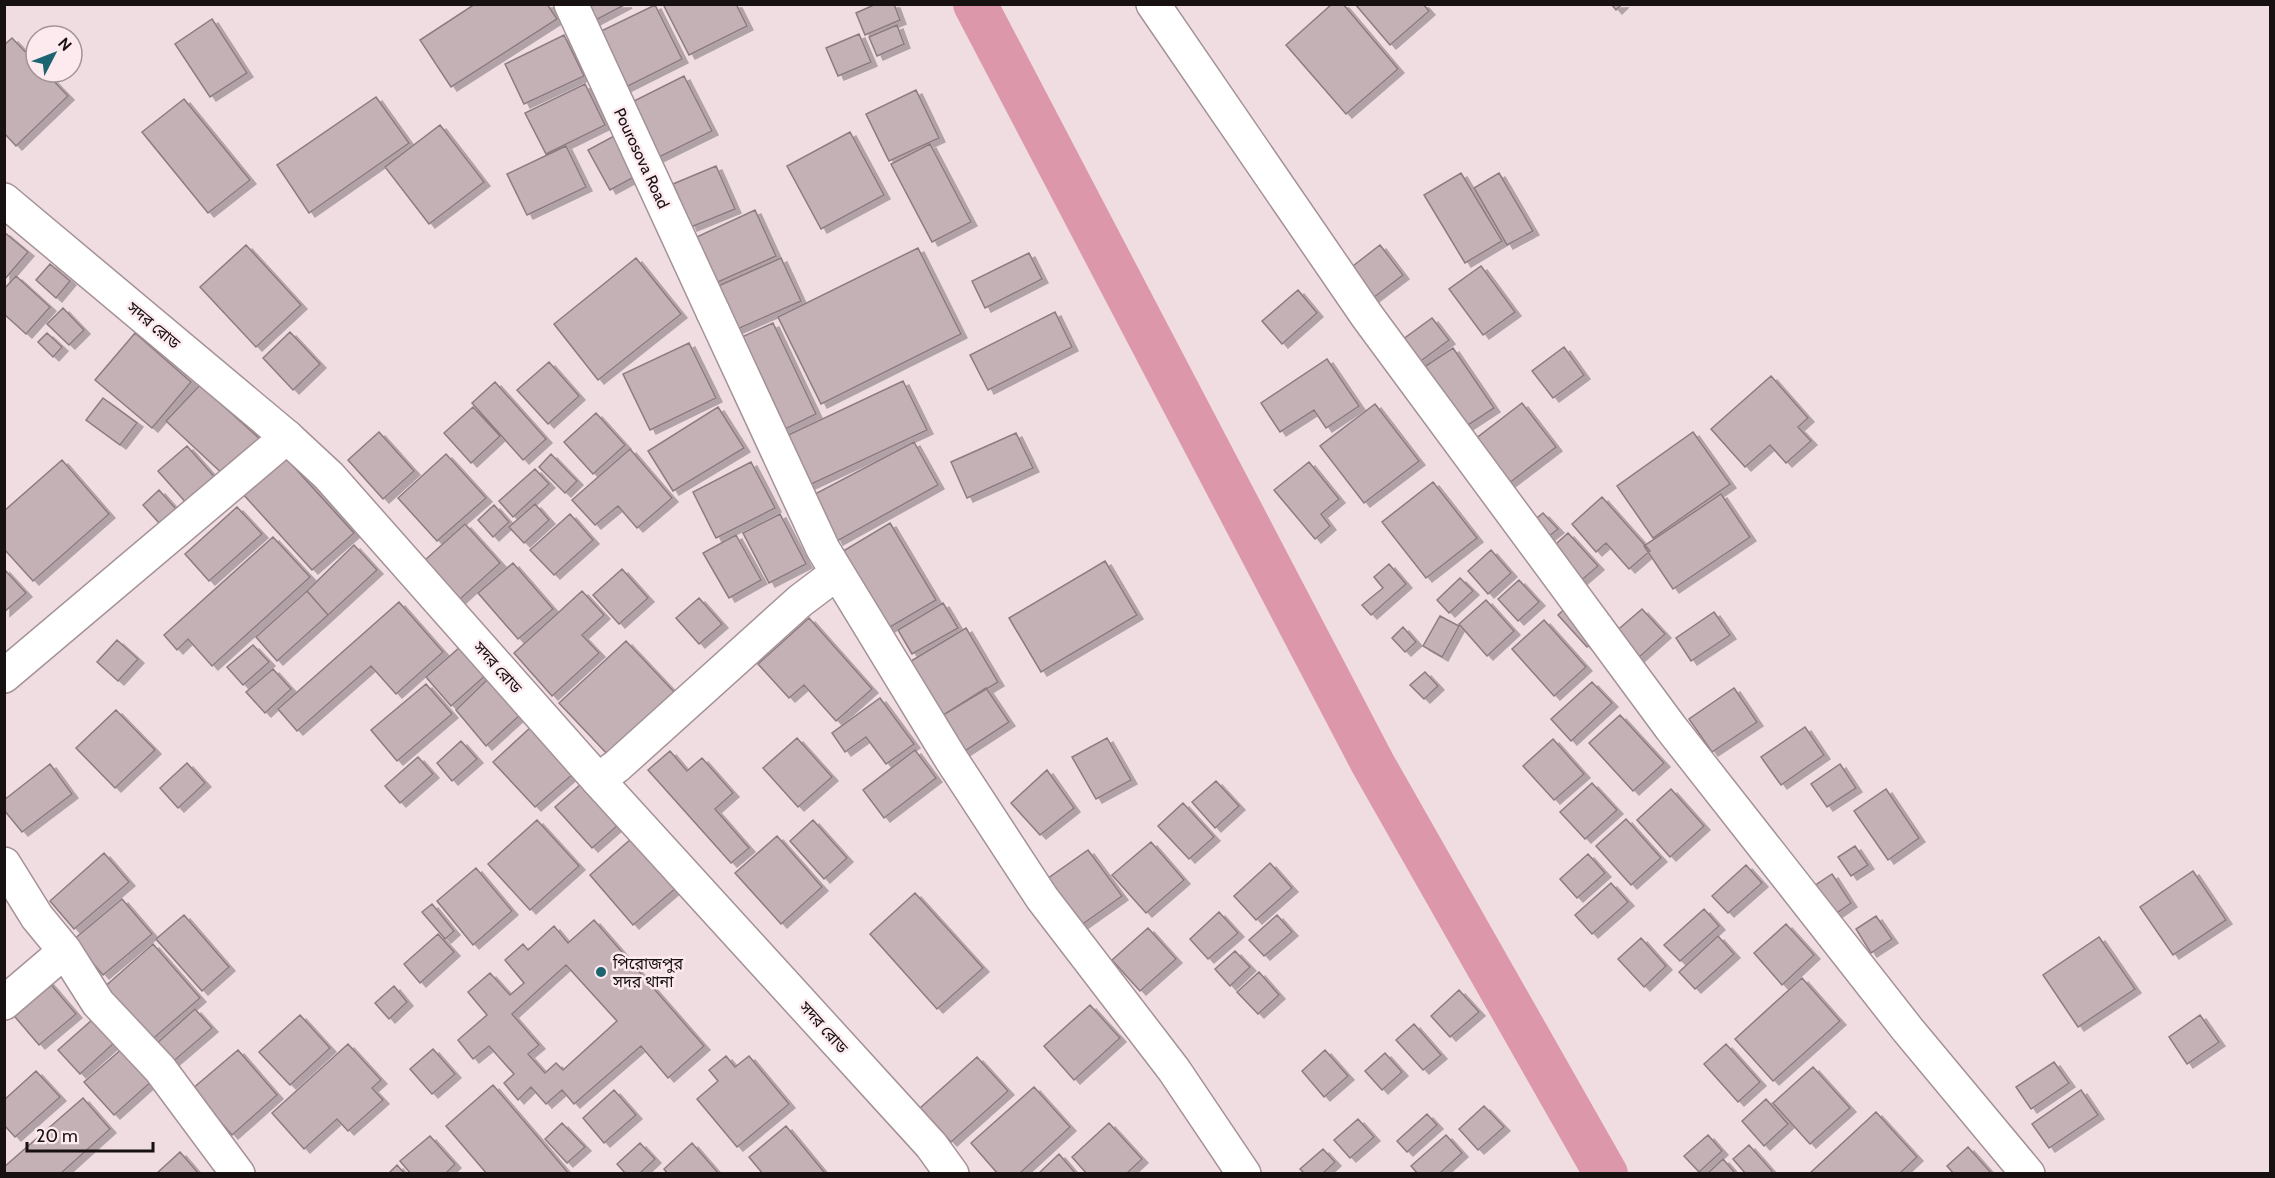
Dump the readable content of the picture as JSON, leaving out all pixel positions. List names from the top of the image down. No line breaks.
{"streets":{"street":["Pourosova Road","সদর রোড"]},"places":["পিরোজপুর সদর থানা"],"scale_bar":"20 m","north":"top right"}
